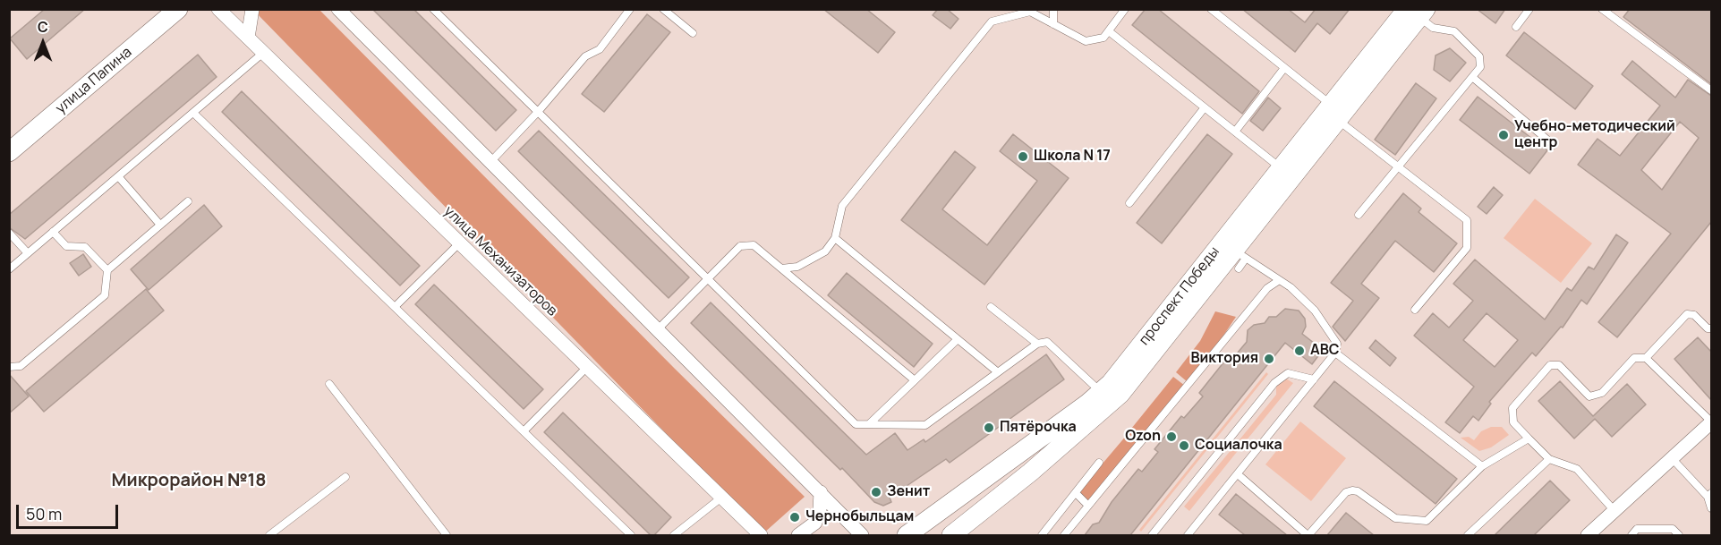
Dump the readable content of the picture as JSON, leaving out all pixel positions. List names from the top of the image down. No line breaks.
{"streets":{"main road":["улица Папина","проспект Победы"],"street":["улица Механизаторов"]},"districts":["Микрорайон №18"],"places":["Учебно-методический центр","Школа N 17","АВС","Виктория","Пятёрочка","Ozon","Социалочка","Зенит","Чернобыльцам"],"scale_bar":"50 m","north":"top"}
